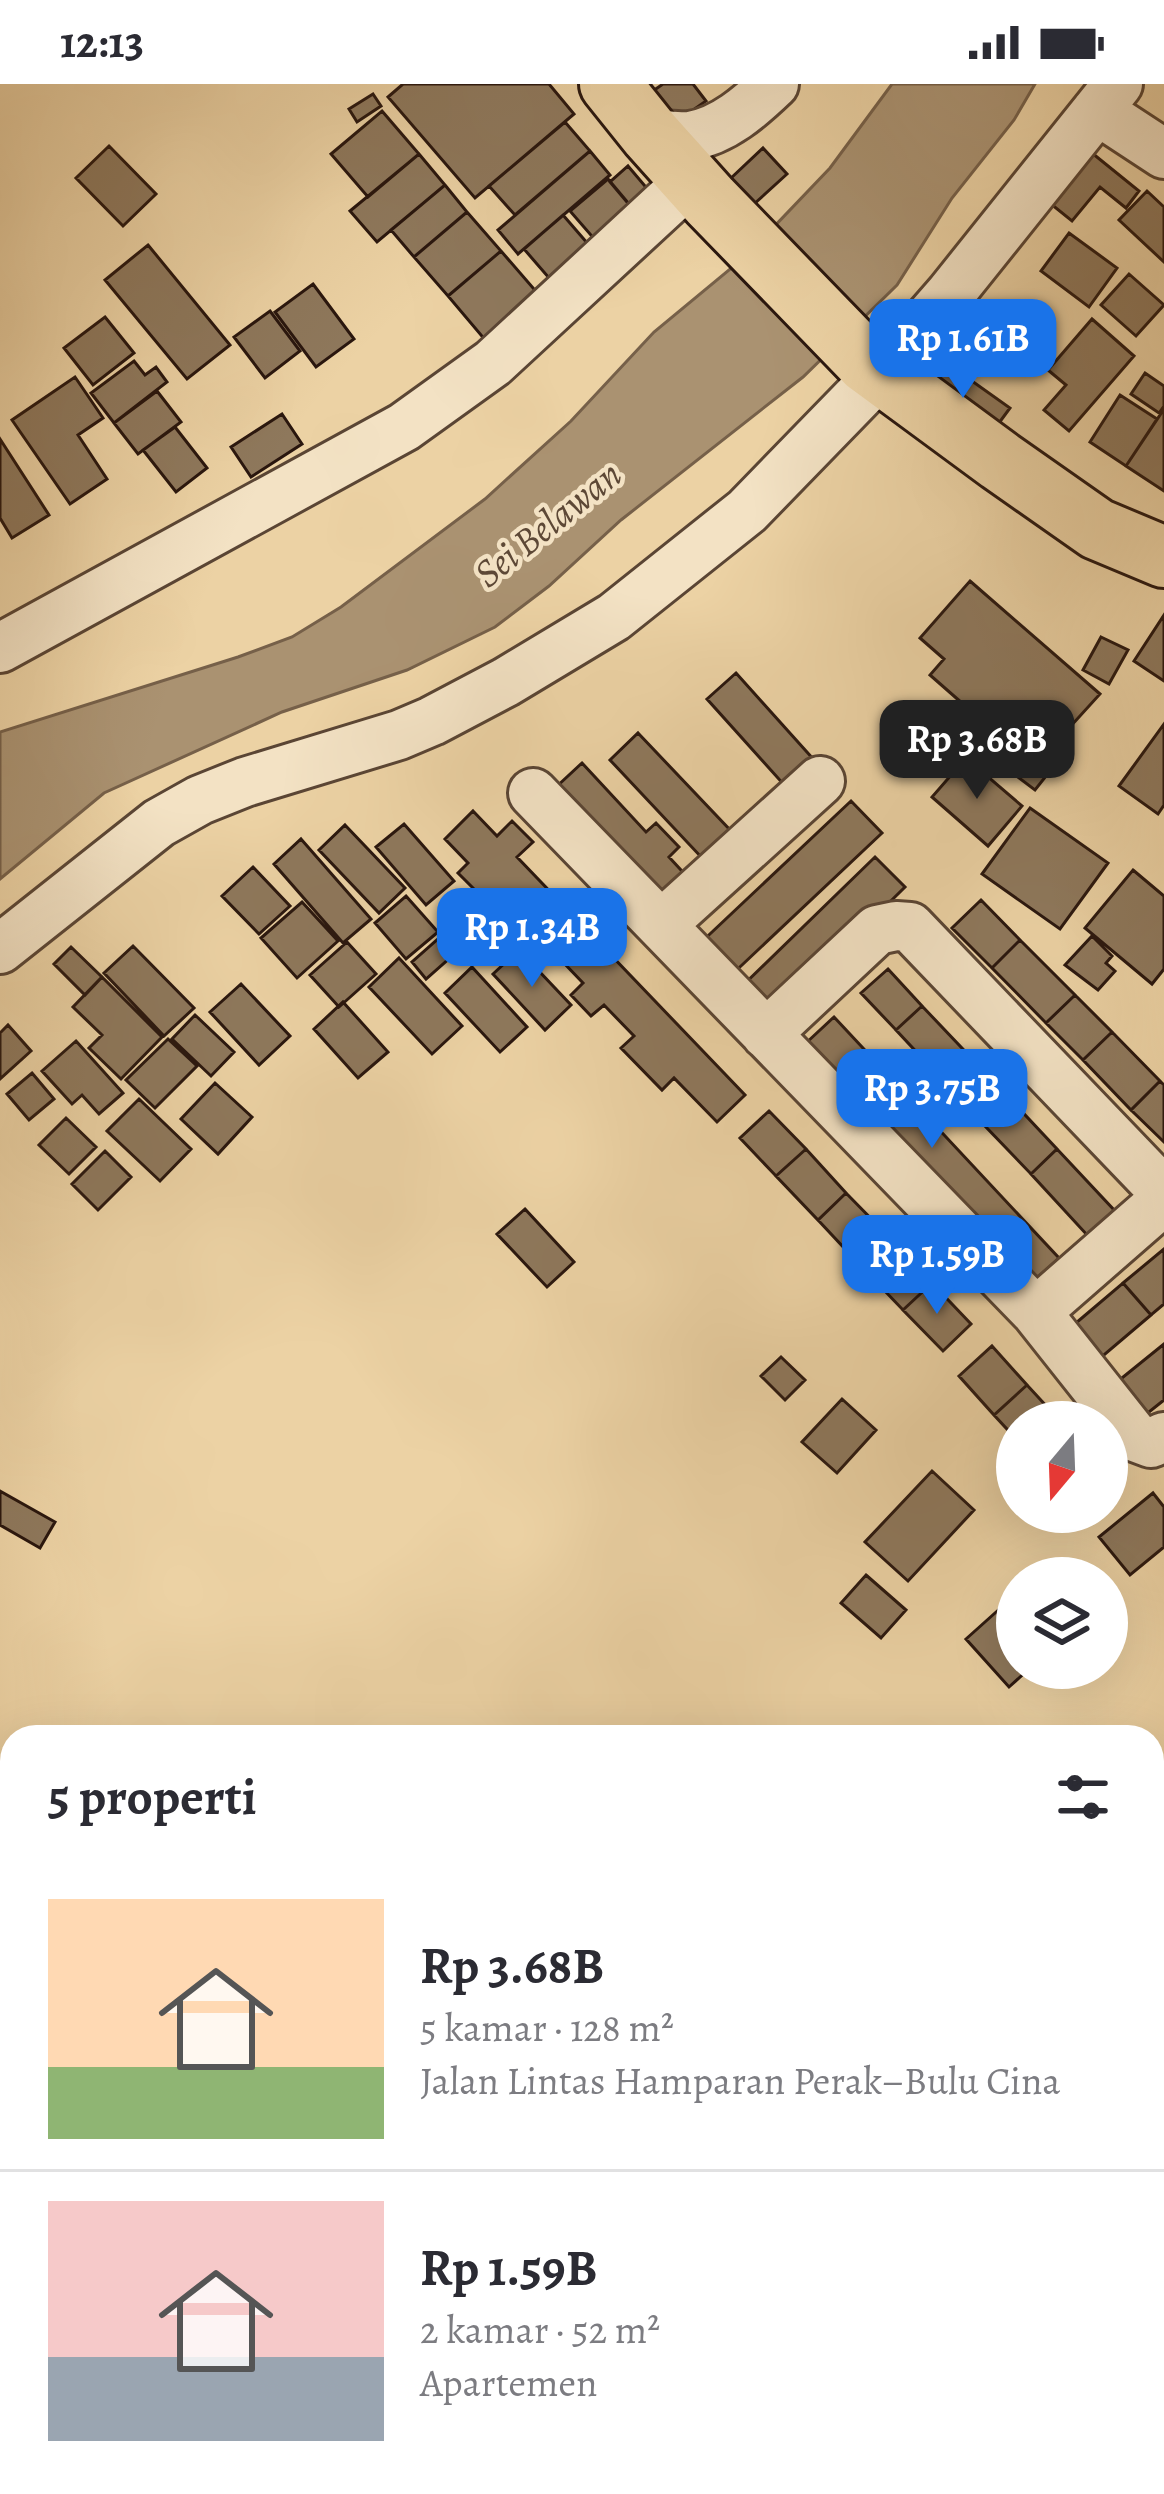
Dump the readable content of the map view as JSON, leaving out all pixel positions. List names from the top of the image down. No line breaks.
{"water":["Sei Belawan"],"north":"bottom","page":{"status":"12:13","price":["Rp 1.61B","Rp 3.68B","Rp 1.34B","Rp 3.75B","Rp 1.59B"],"heading":"5 properti","list":[{"name":"Rp 3.68B","note":"5 kamar · 128 m² · Jalan Lintas Hamparan Perak–Bulu Cina"},{"name":"Rp 1.59B","note":"2 kamar · 52 m² · Apartemen"}]}}
